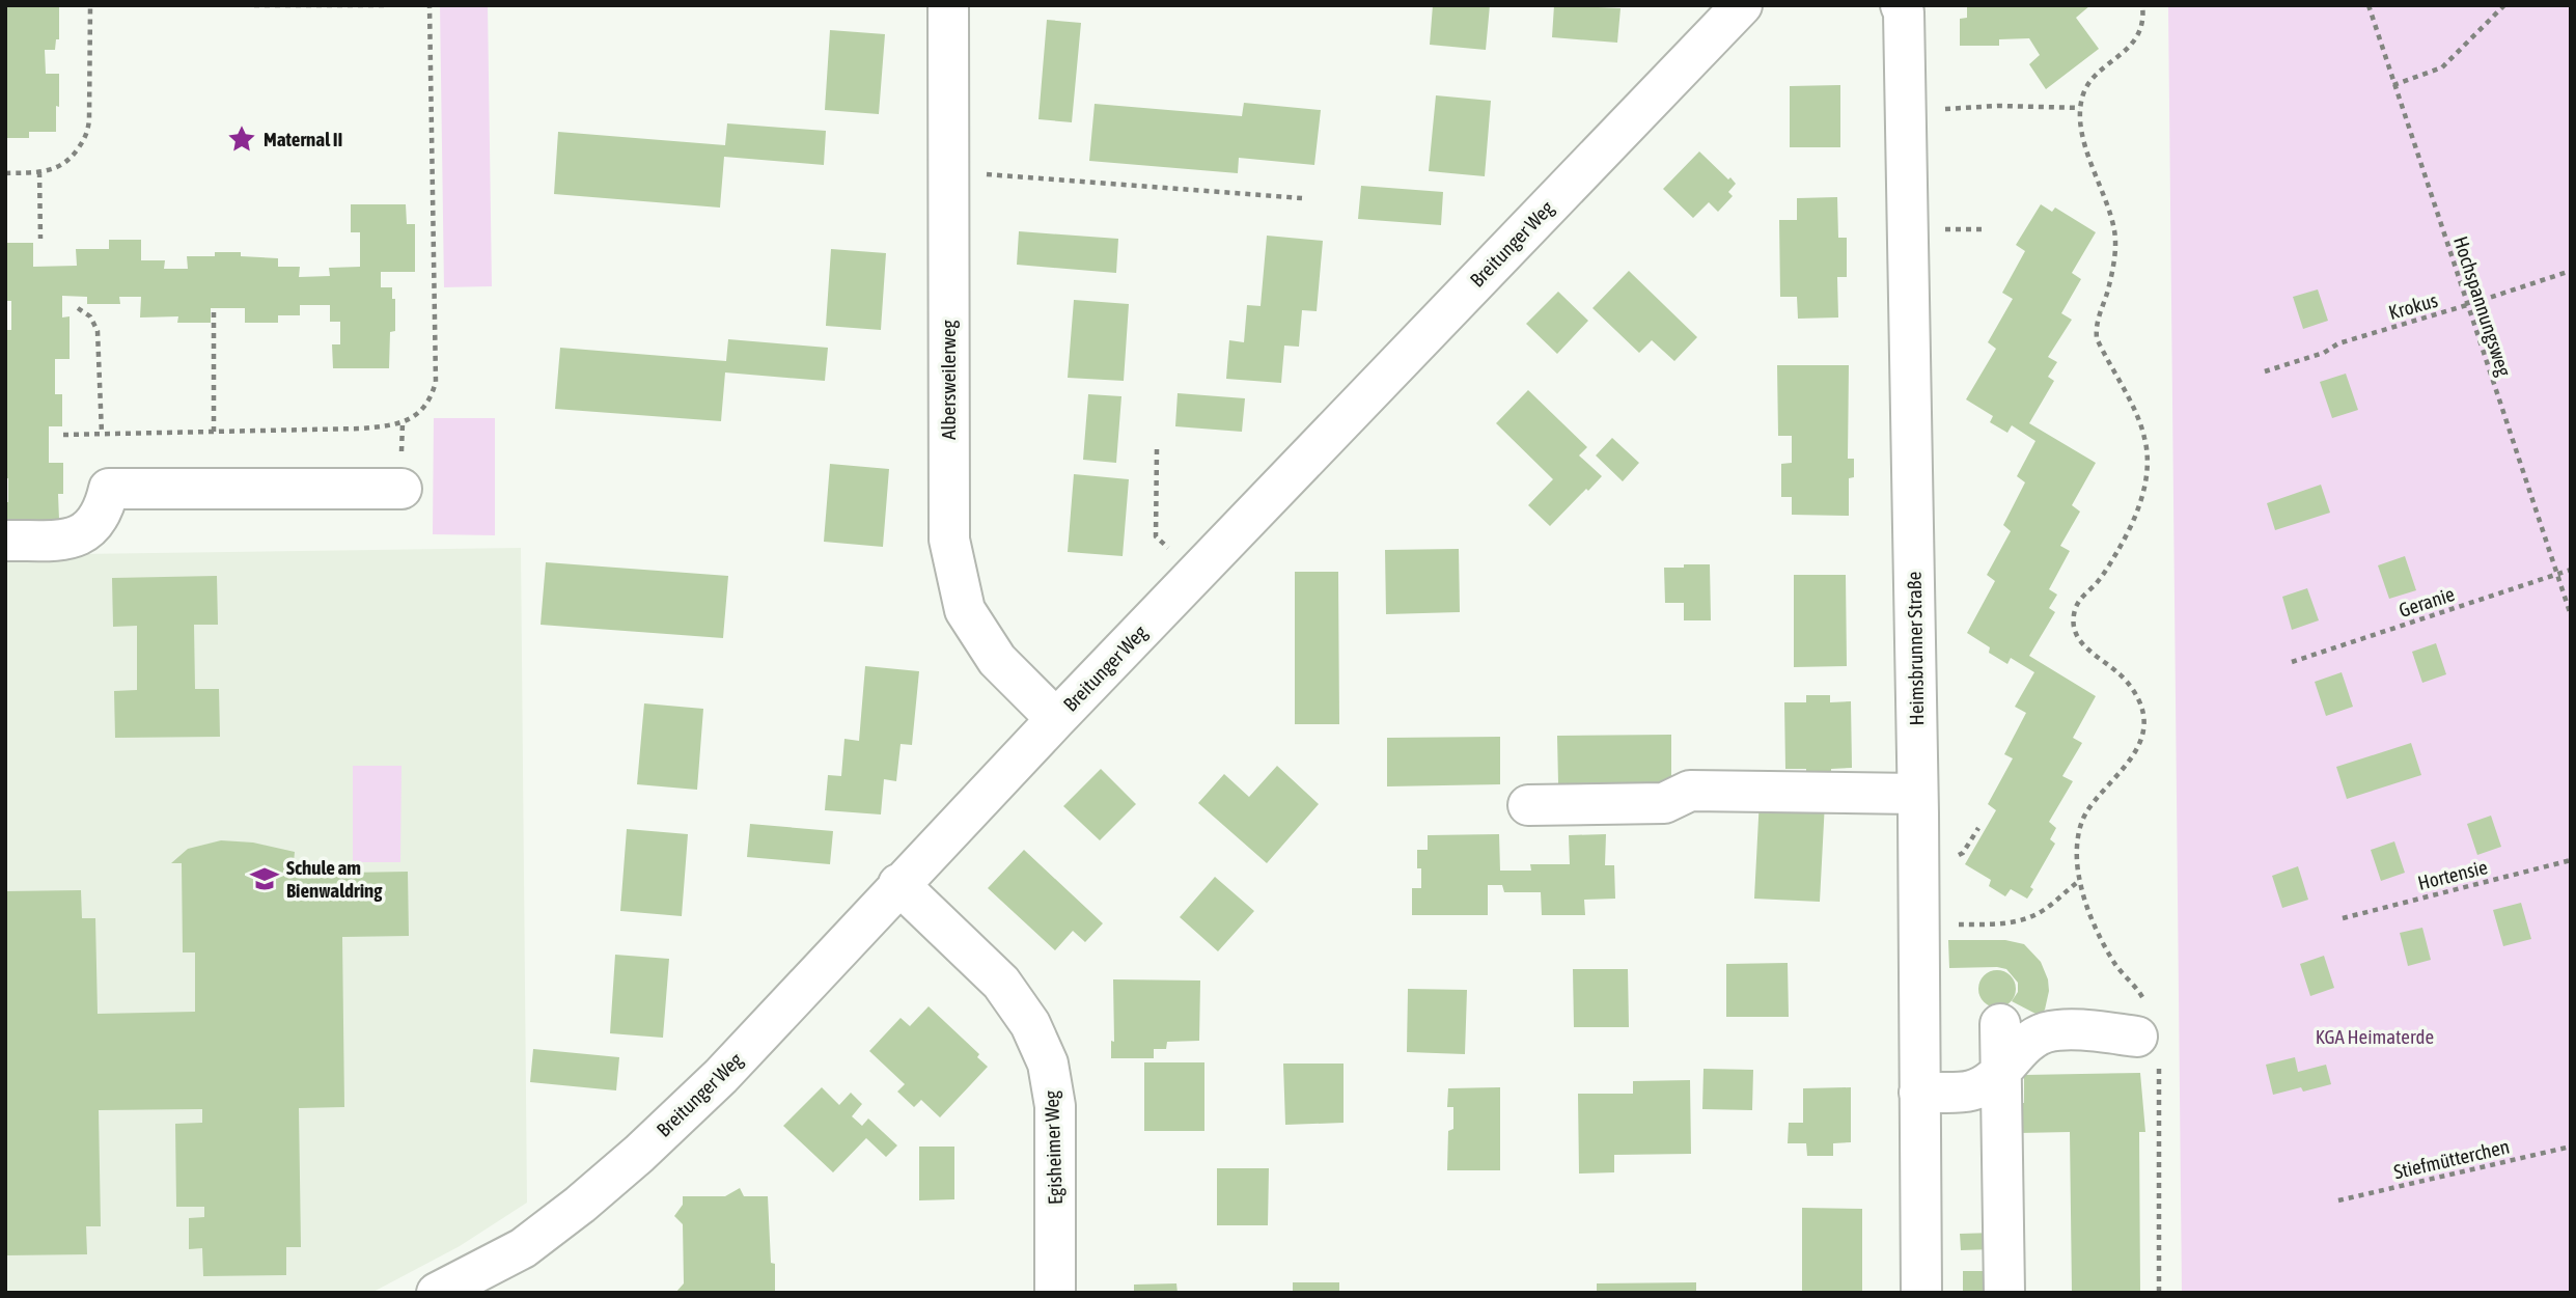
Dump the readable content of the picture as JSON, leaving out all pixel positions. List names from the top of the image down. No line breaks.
{"streets":{"street":["Breitunger Weg","Albersweilerweg","Heimsbrunner Straße","Egisheimer Weg"],"path":["Krokus","Hochspannungsweg","Geranie","Hortensie","Stiefmütterchen"]},"crossings":[["Breitunger Weg","Albersweilerweg"],["Breitunger Weg","Egisheimer Weg"],["Krokus","Hochspannungsweg"],["Hochspannungsweg","Geranie"]],"parks":["KGA Heimaterde"],"places":{"place":["Maternal II"],"school or university":["Schule am Bienwaldring"]}}
